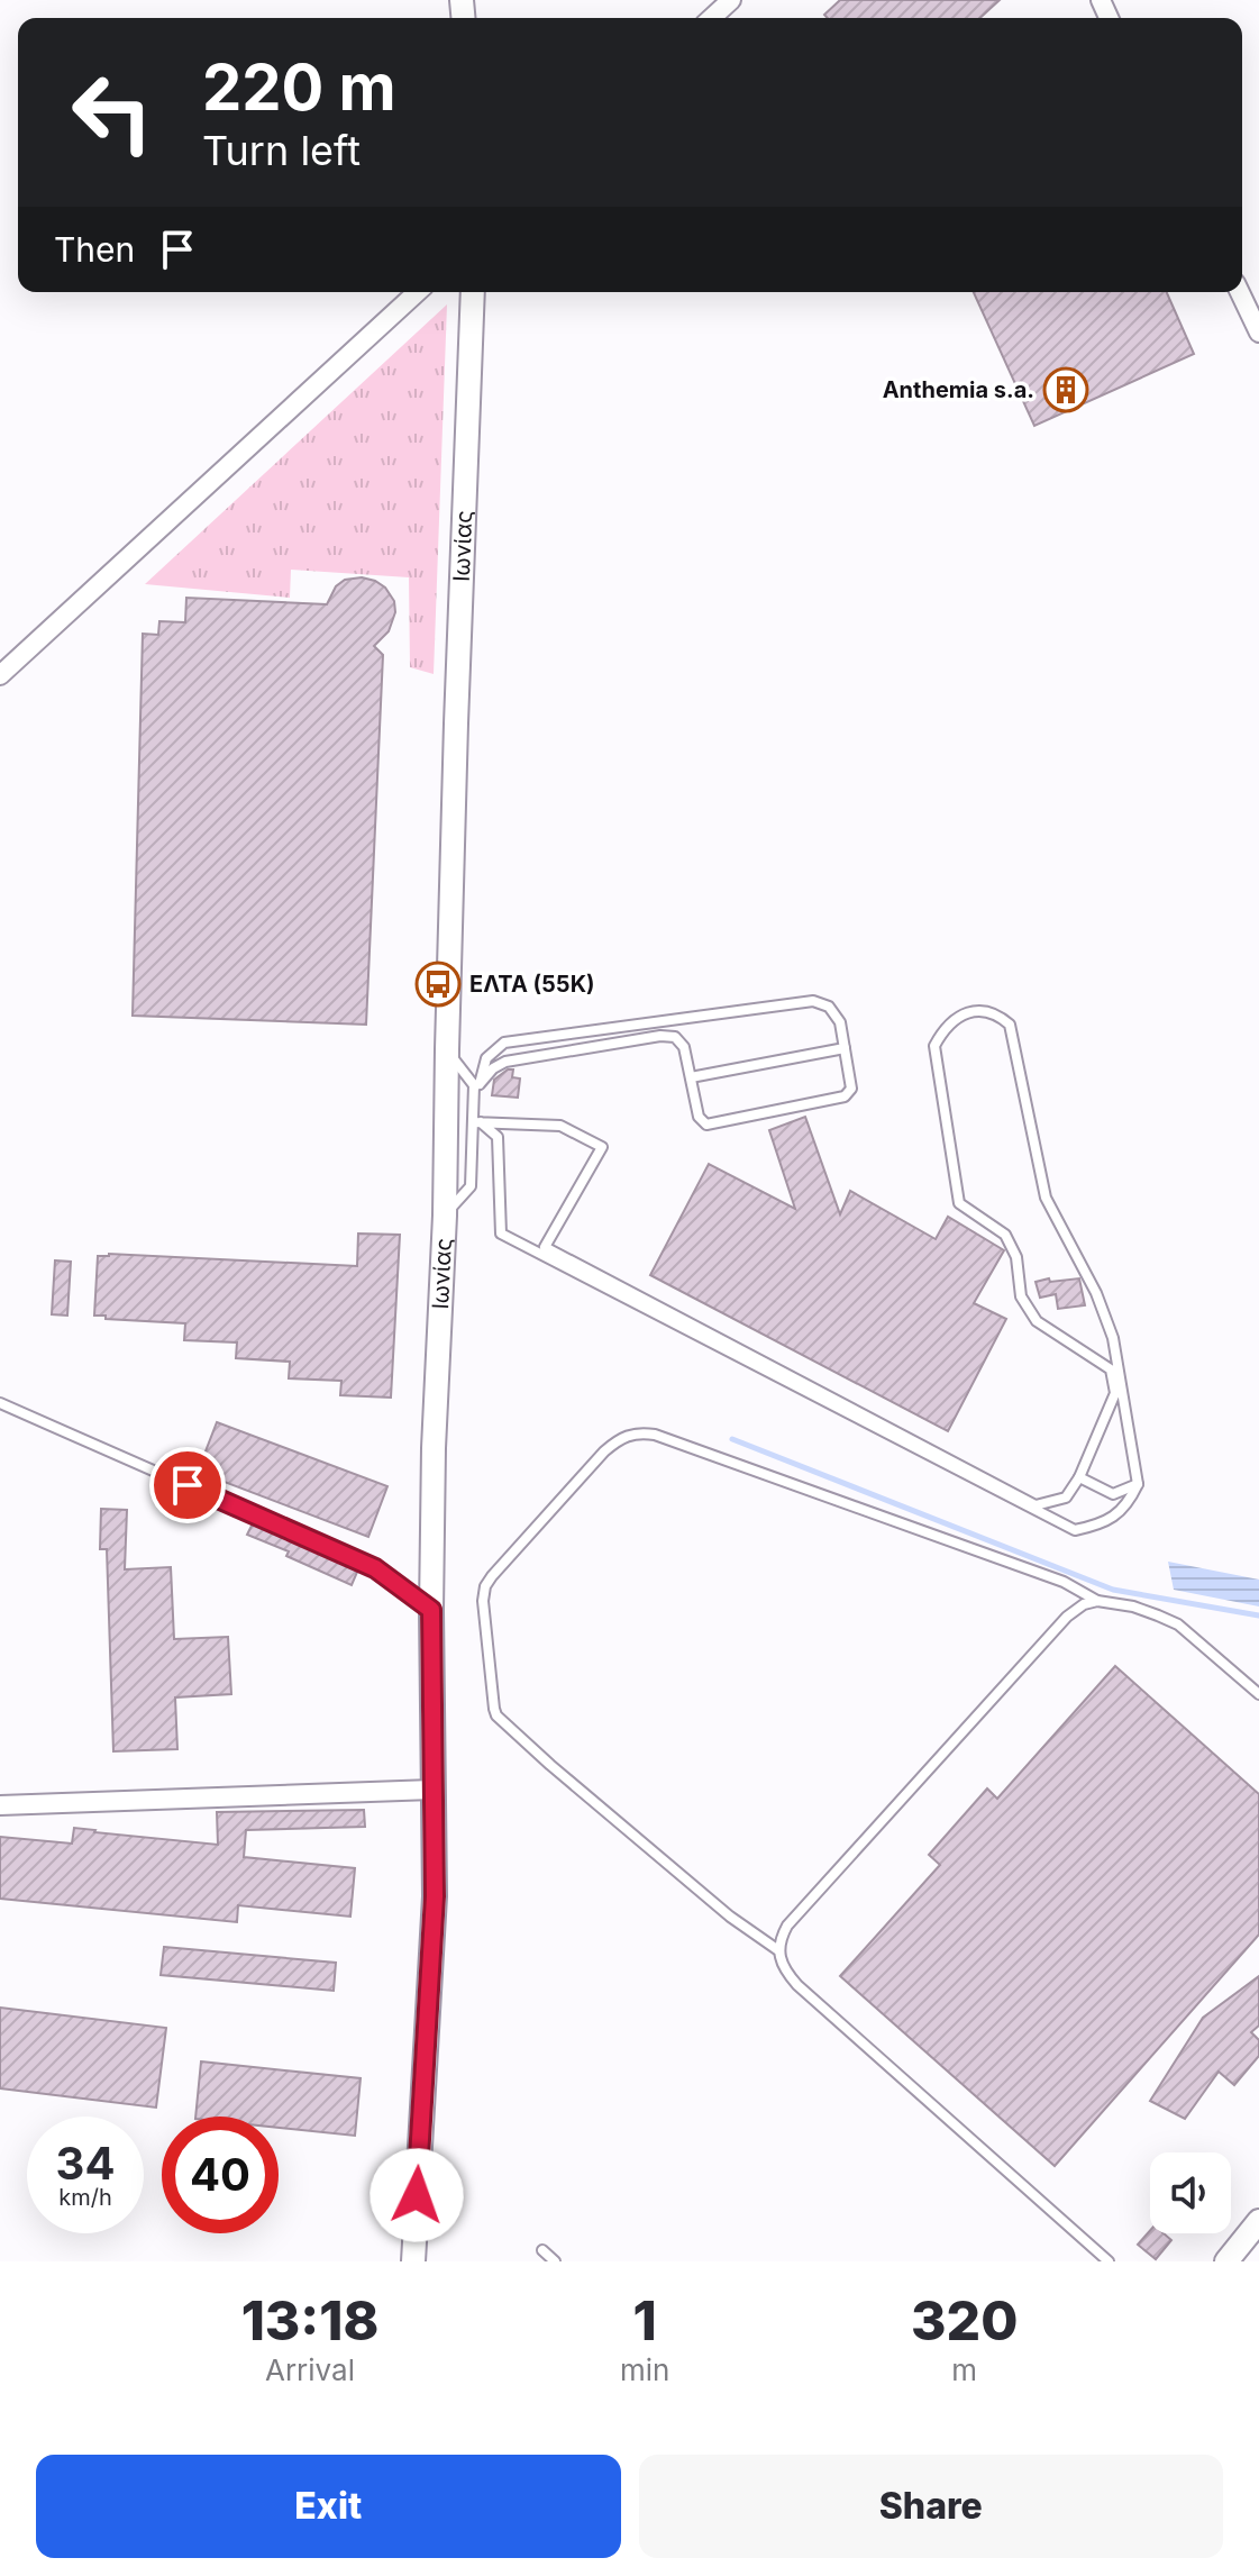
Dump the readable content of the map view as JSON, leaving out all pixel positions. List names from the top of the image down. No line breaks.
{"streets":{"street":["Ιωνίας"]},"places":{"building":["Anthemia s.a."],"bus stop":["ΕΛΤΑ (55Κ)"]},"page":{"turn":["220 m","Turn left"],"then":"Then","speed":"34 km/h","limit":"40","eta":["13:18","Arrival","1","min","320","m"],"buttons":["Exit","Share"]}}
